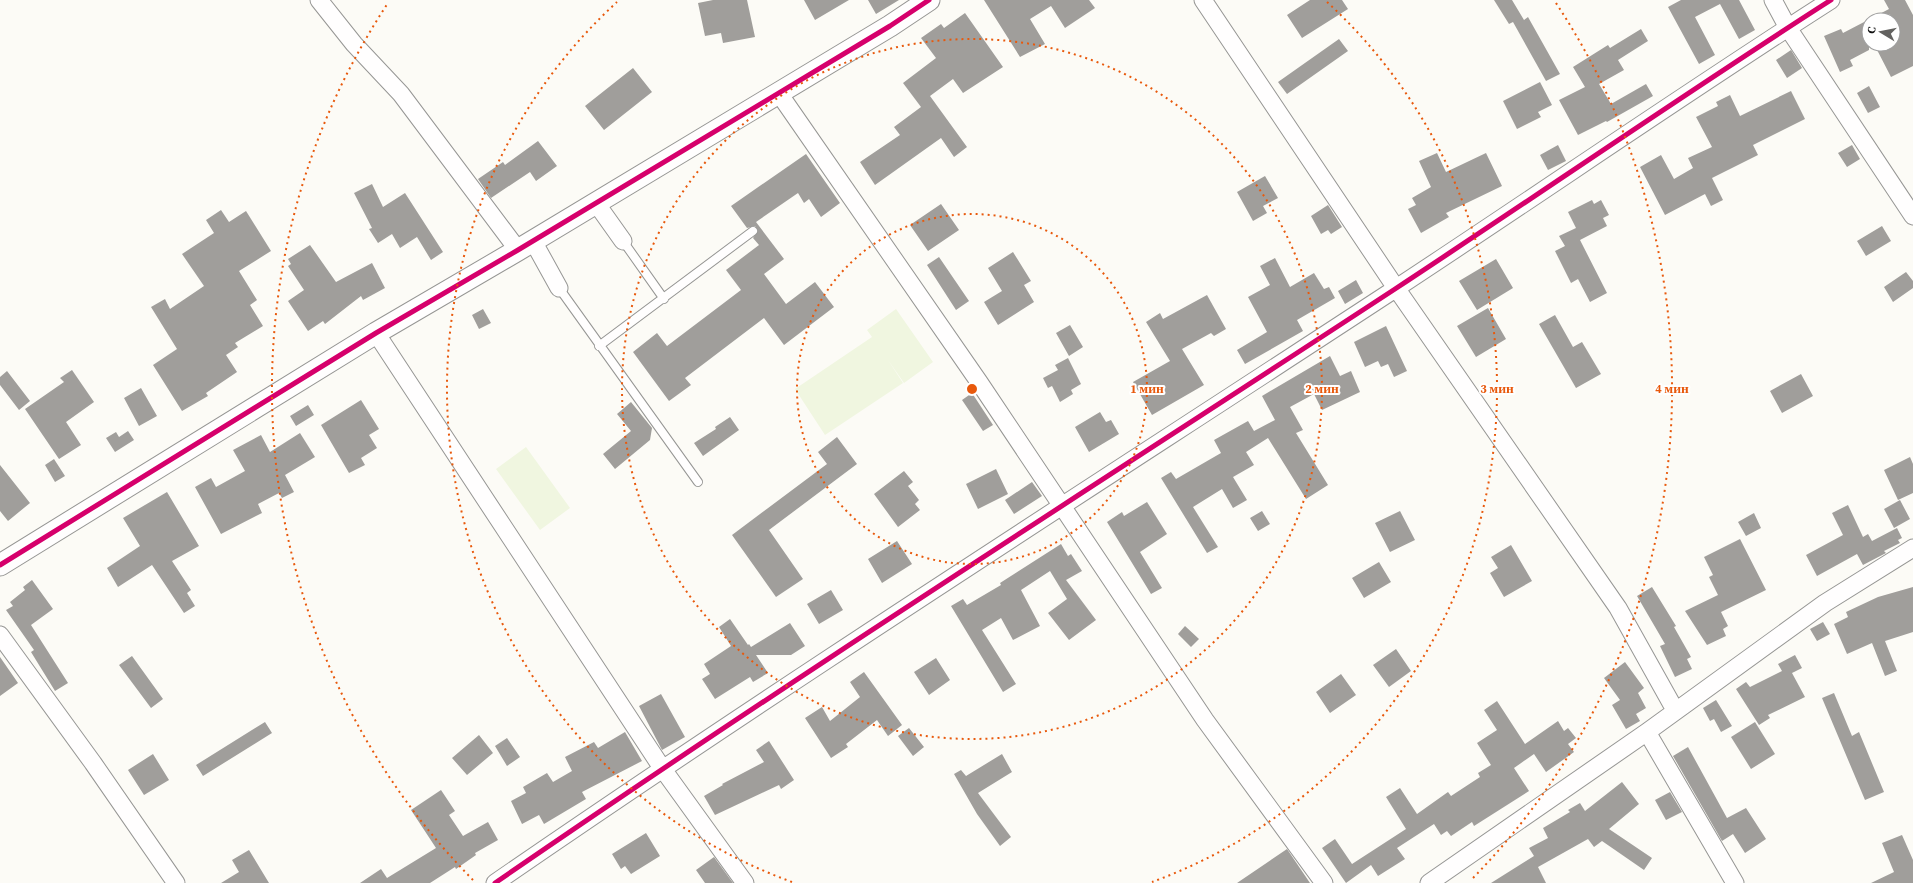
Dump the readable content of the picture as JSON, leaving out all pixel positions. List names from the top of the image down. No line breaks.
{"north":"left","rings":["1 мин","2 мин","3 мин","4 мин"]}
